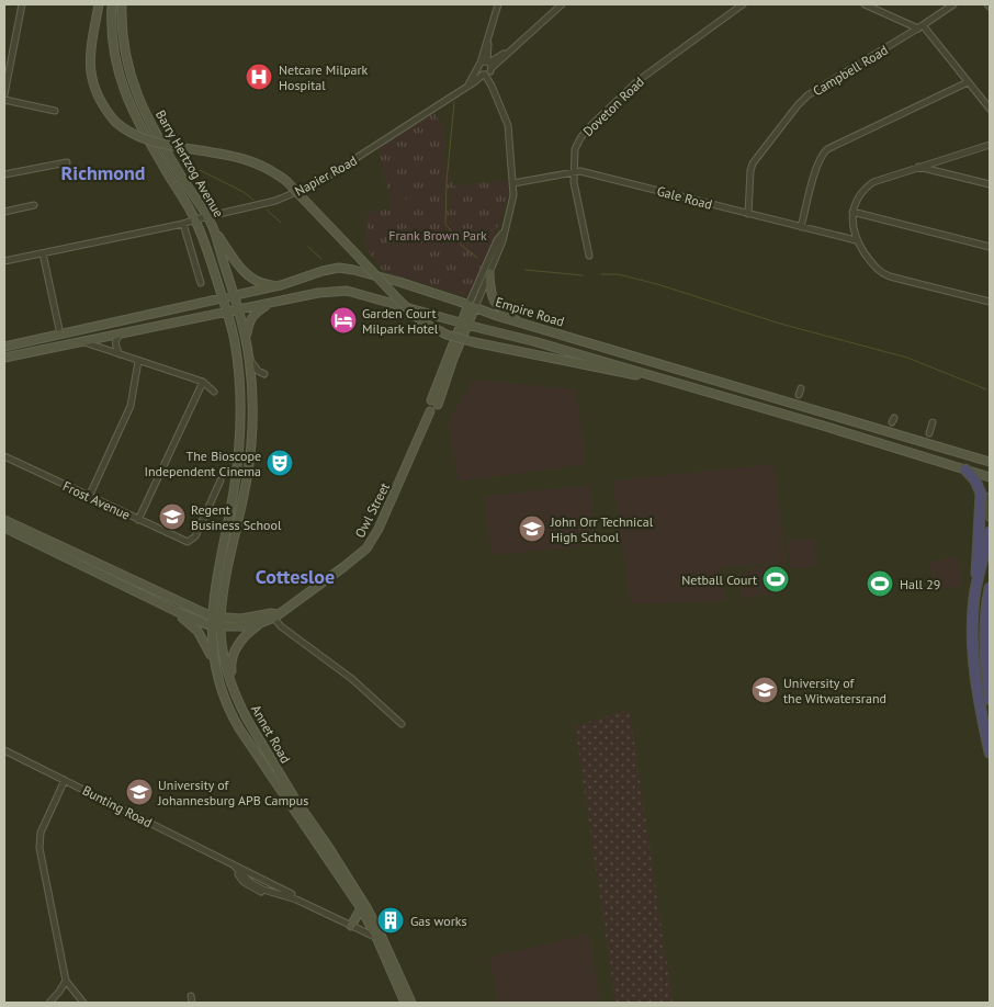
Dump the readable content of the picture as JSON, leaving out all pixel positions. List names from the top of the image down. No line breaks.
{"streets":{"main road":["Barry Hertzog Avenue","Empire Road","Owl Street","Annet Road"],"street":["Campbell Road","Doveton Road","Napier Road","Gale Road","Frost Avenue","Bunting Road"]},"crossings":[["Campbell Road","Gale Road"],["Doveton Road","Gale Road"],["Barry Hertzog Avenue","Napier Road"],["Barry Hertzog Avenue","Empire Road"],["Barry Hertzog Avenue","Owl Street"],["Barry Hertzog Avenue","Annet Road"],["Empire Road","Owl Street"],["Owl Street","Annet Road"],["Annet Road","Bunting Road"]],"districts":["Richmond","Cottesloe"],"parks":["Frank Brown Park"],"places":{"hospital":["Netcare Milpark Hospital"],"hotel":["Garden Court Milpark Hotel"],"theatre":["The Bioscope Independent Cinema"],"school or university":["Regent Business School","John Orr Technical High School","University of the Witwatersrand","University of Johannesburg APB Campus"],"sports":["Netball Court","Hall 29"],"building":["Gas works"]}}
